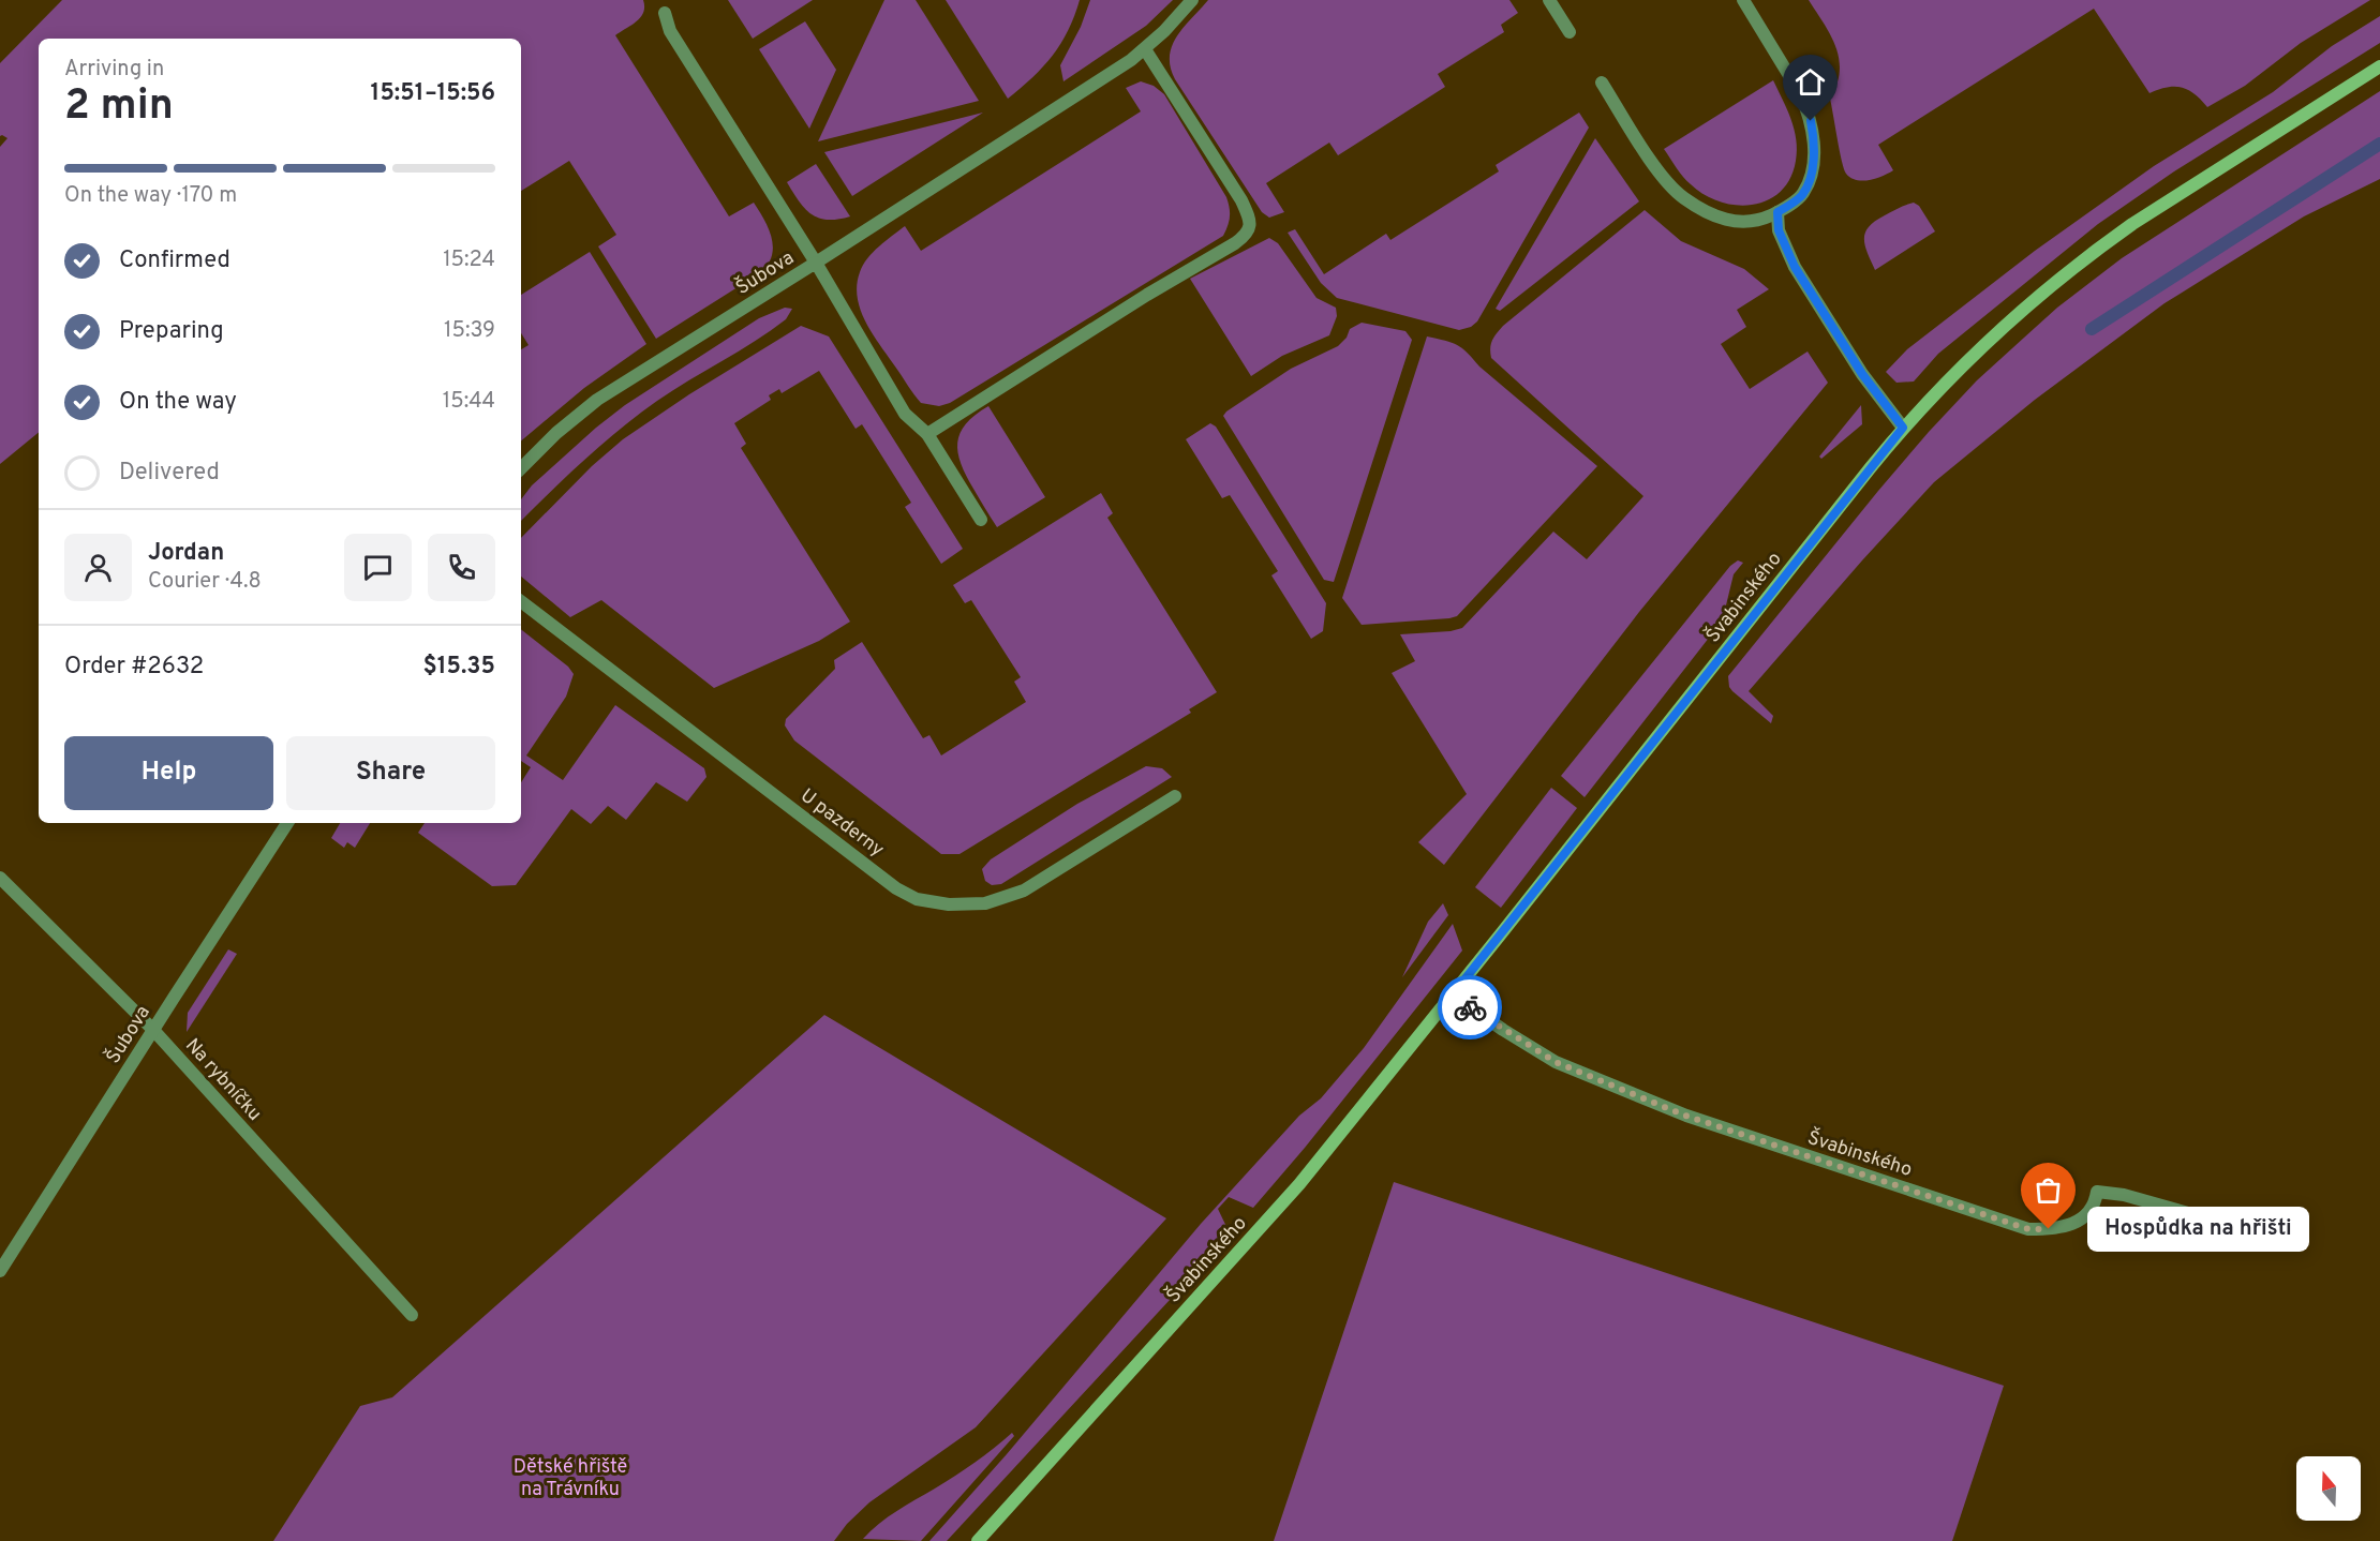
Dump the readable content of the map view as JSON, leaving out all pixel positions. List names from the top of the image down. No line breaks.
{"streets":{"street":["Šubova","Švabinského","U pazderny","Na rybníčku"]},"crossings":[["Šubova","Na rybníčku"]],"parks":["Dětské hřiště na Trávníku"],"places":["Hospůdka na hřišti"],"north":"top","page":{"heading":["2 min","Arriving in","15:51–15:56"],"panel":["Jordan","Courier · 4.8","Order #2632","$15.35"],"bar":"On the way · 170 m","list":[["Confirmed","15:24"],["Preparing","15:39"],["On the way","15:44"],"Delivered"],"buttons":["Help","Share"],"bubble":"Hospůdka na hřišti"}}
